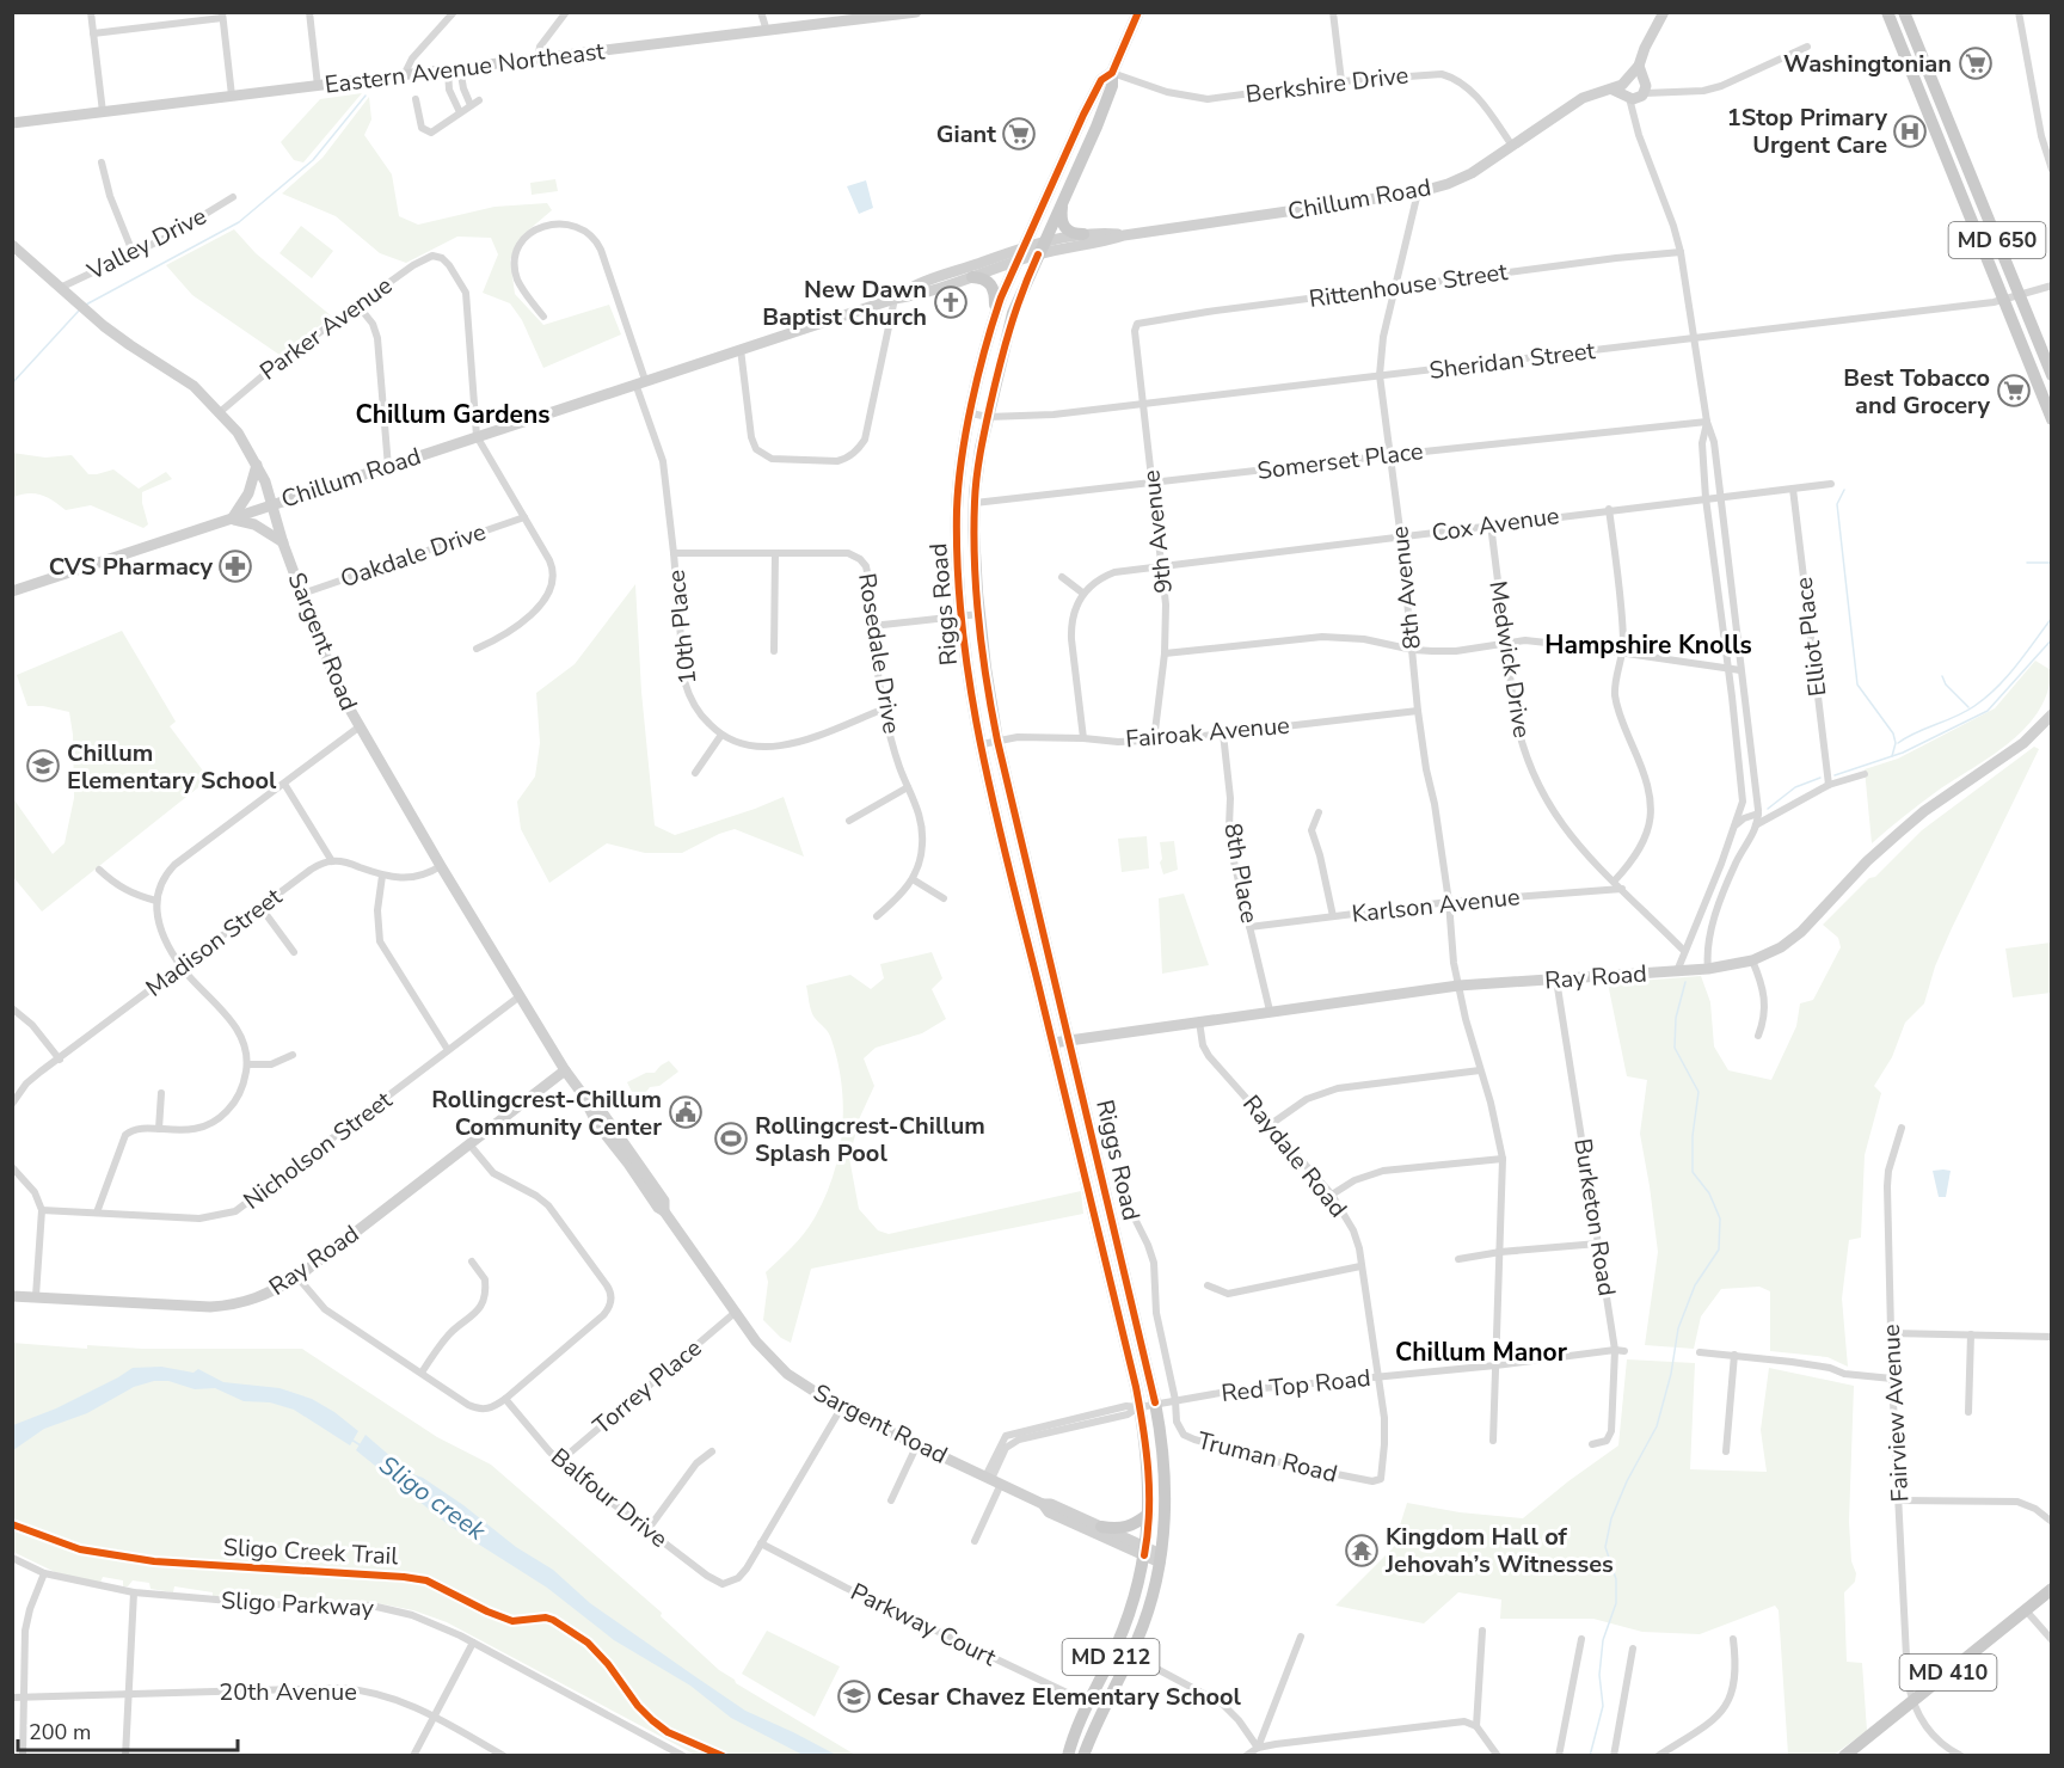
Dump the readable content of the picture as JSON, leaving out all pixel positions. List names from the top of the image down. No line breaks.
{"streets":{"main road":["MD 650","Riggs Road","MD 212","MD 410"],"street":["Eastern Avenue Northeast","Berkshire Drive","Chillum Road","Valley Drive","Rittenhouse Street","Parker Avenue","Sheridan Street","Somerset Place","Cox Avenue","9th Avenue","Oakdale Drive","8th Avenue","10th Place","Elliot Place","Sargent Road","Rosedale Drive","Medwick Drive","Fairoak Avenue","8th Place","Karlson Avenue","Madison Street","Ray Road","Nicholson Street","Raydale Road","Burketon Road","Red Top Road","Torrey Place","Fairview Avenue","Truman Road","Balfour Drive","Sligo Parkway","Parkway Court","20th Avenue"],"cycle path":["Sligo Creek Trail"]},"crossings":[["Berkshire Drive","Chillum Road"],["Berkshire Drive","Riggs Road"],["Chillum Road","Parker Avenue"],["Chillum Road","8th Avenue"],["Chillum Road","Riggs Road"],["Chillum Road","10th Place"],["Chillum Road","Sargent Road"],["MD 650","Sheridan Street"],["Valley Drive","Sargent Road"],["Rittenhouse Street","9th Avenue"],["Rittenhouse Street","8th Avenue"],["Parker Avenue","Sargent Road"],["Sheridan Street","9th Avenue"],["Sheridan Street","8th Avenue"],["Sheridan Street","Riggs Road"],["Somerset Place","9th Avenue"],["Somerset Place","8th Avenue"],["Somerset Place","Riggs Road"],["Cox Avenue","9th Avenue"],["Cox Avenue","8th Avenue"],["Cox Avenue","Elliot Place"],["Cox Avenue","Medwick Drive"],["9th Avenue","Fairoak Avenue"],["Oakdale Drive","Sargent Road"],["8th Avenue","Fairoak Avenue"],["8th Avenue","Karlson Avenue"],["8th Avenue","Ray Road"],["8th Avenue","Red Top Road"],["Riggs Road","Sargent Road"],["Riggs Road","Fairoak Avenue"],["Riggs Road","Ray Road"],["Riggs Road","Red Top Road"],["Riggs Road","Parkway Court"],["10th Place","Rosedale Drive"],["Sargent Road","Ray Road"],["Sargent Road","Nicholson Street"],["Sargent Road","Red Top Road"],["Sargent Road","Torrey Place"],["Sargent Road","Balfour Drive"],["Medwick Drive","Karlson Avenue"],["Fairoak Avenue","8th Place"],["8th Place","Karlson Avenue"],["8th Place","Ray Road"],["Ray Road","Raydale Road"],["Ray Road","Burketon Road"],["Raydale Road","Red Top Road"],["Raydale Road","Truman Road"],["Burketon Road","Red Top Road"],["Red Top Road","Truman Road"],["Torrey Place","Balfour Drive"],["Fairview Avenue","MD 410"],["Balfour Drive","Parkway Court"]],"districts":["Chillum Gardens","Hampshire Knolls","Chillum Manor"],"water":["Sligo creek"],"places":{"supermarket":["Washingtonian","Giant","Best Tobacco and Grocery"],"hospital":["1Stop Primary Urgent Care"],"church":["New Dawn Baptist Church"],"pharmacy":["CVS Pharmacy"],"school or university":["Chillum Elementary School","Cesar Chavez Elementary School"],"public building":["Rollingcrest-Chillum Community Center"],"sports":["Rollingcrest-Chillum Splash Pool"],"temple":["Kingdom Hall of Jehovah’s Witnesses"]},"scale_bar":"200 m"}
